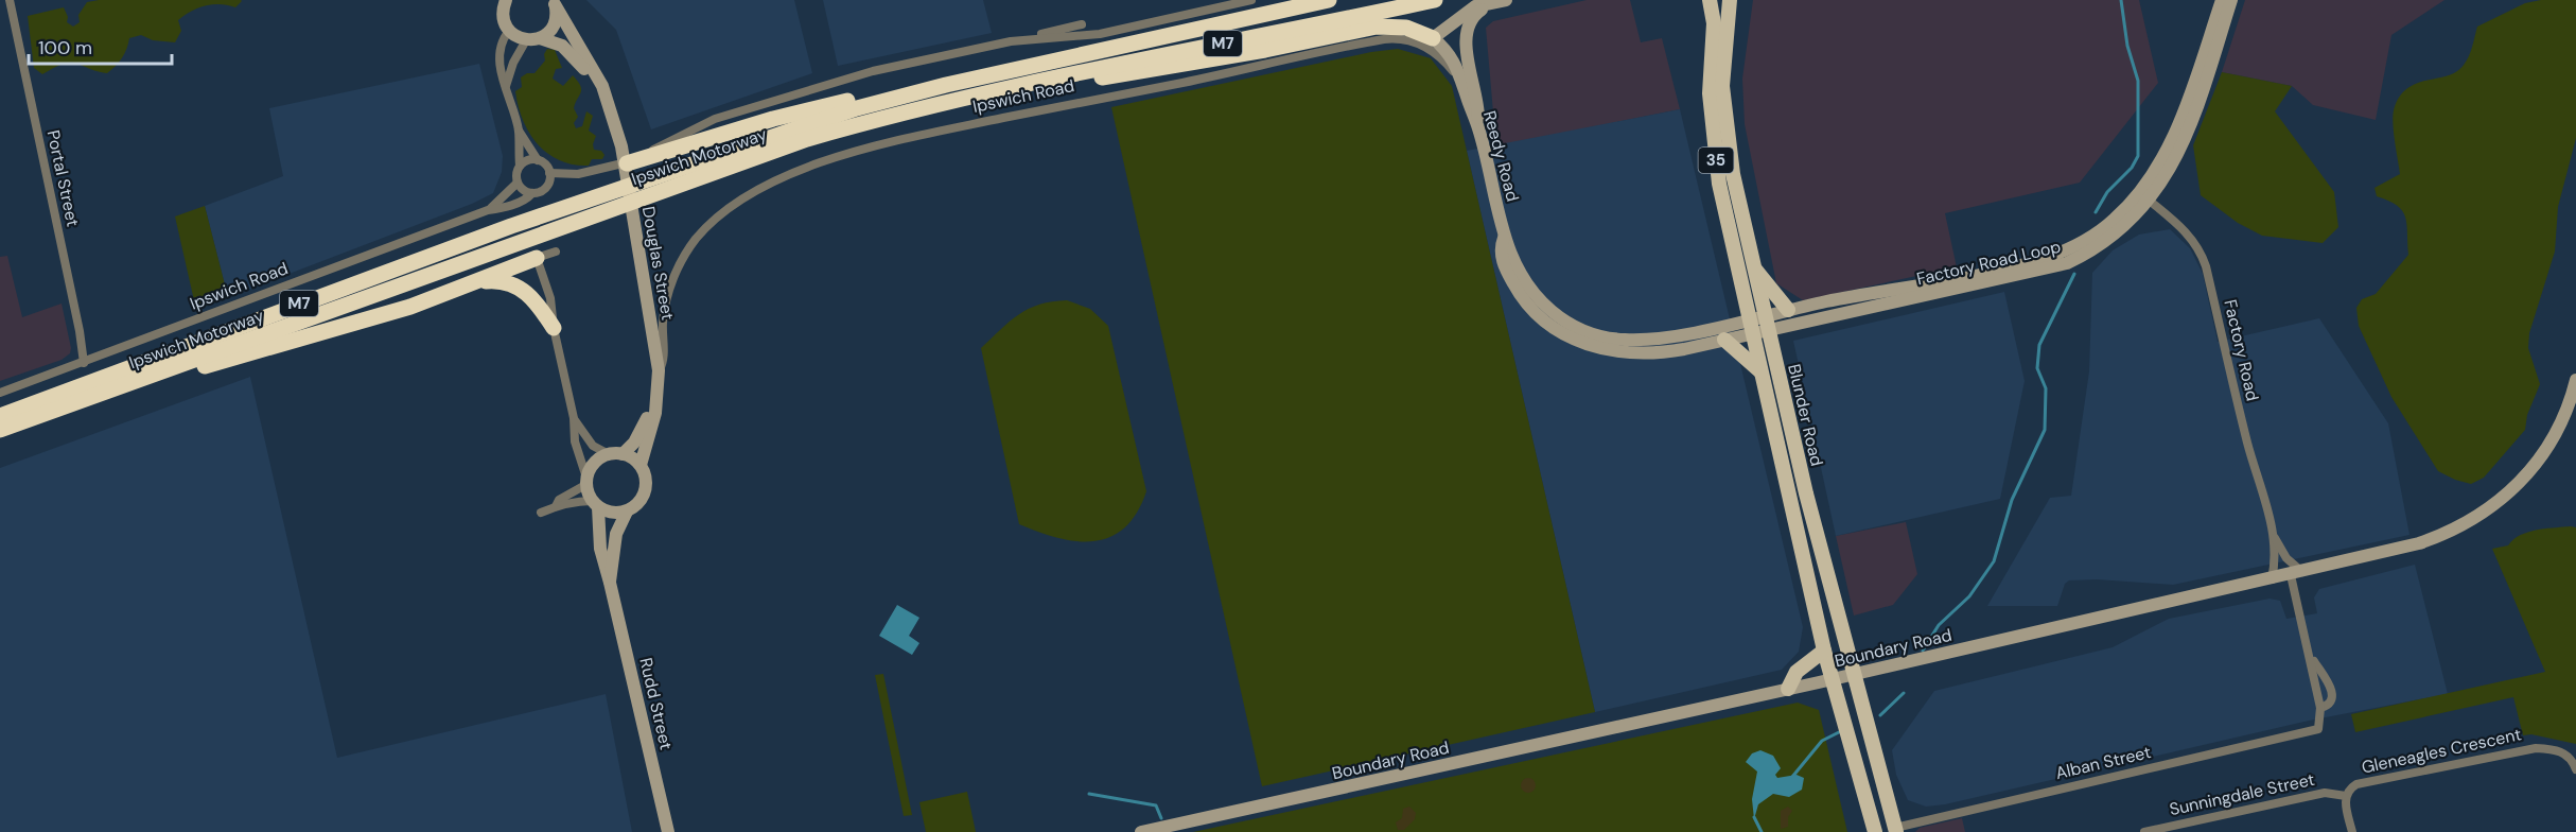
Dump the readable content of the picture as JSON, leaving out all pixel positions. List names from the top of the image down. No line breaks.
{"streets":{"highway":["M7","Ipswich Motorway"],"main road":["Reedy Road","35","Factory Road Loop","Douglas Street","Blunder Road","Boundary Road","Rudd Street"],"street":["Ipswich Road","Portal Street","Factory Road","Gleneagles Crescent","Alban Street","Sunningdale Street"]},"crossings":[["Ipswich Road","Reedy Road"],["Ipswich Road","Portal Street"],["Ipswich Road","Douglas Street"],["Reedy Road","Factory Road Loop"],["Reedy Road","Blunder Road"],["Factory Road Loop","Factory Road"],["Factory Road Loop","Blunder Road"],["Douglas Street","Rudd Street"],["Factory Road","Boundary Road"],["Blunder Road","Boundary Road"],["Blunder Road","Alban Street"],["Gleneagles Crescent","Sunningdale Street"]],"scale_bar":"100 m"}
